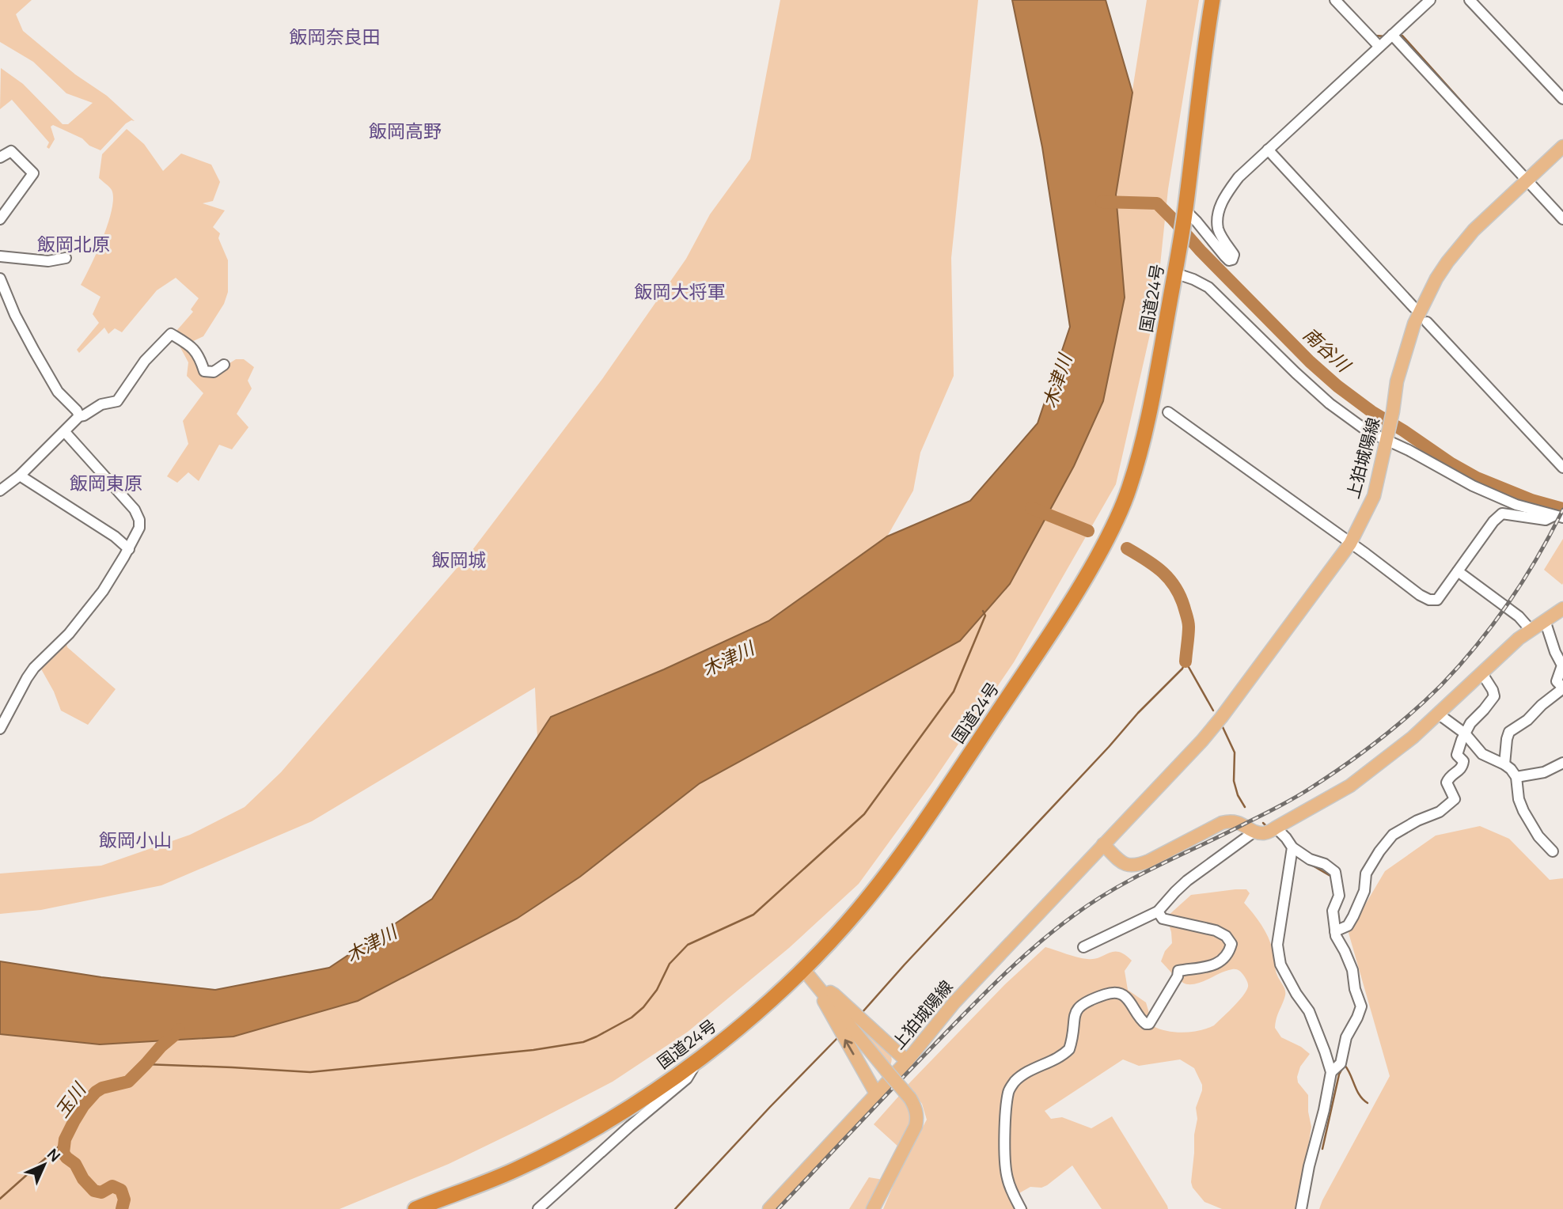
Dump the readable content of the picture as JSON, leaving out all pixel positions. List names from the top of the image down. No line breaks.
{"streets":{"highway":["国道24号"],"main road":["上狛城陽線"]},"districts":["飯岡奈良田","飯岡高野","飯岡北原","飯岡大将軍","飯岡東原","飯岡城","飯岡小山"],"water":["南谷川","木津川","玉川"],"north":"top right"}
